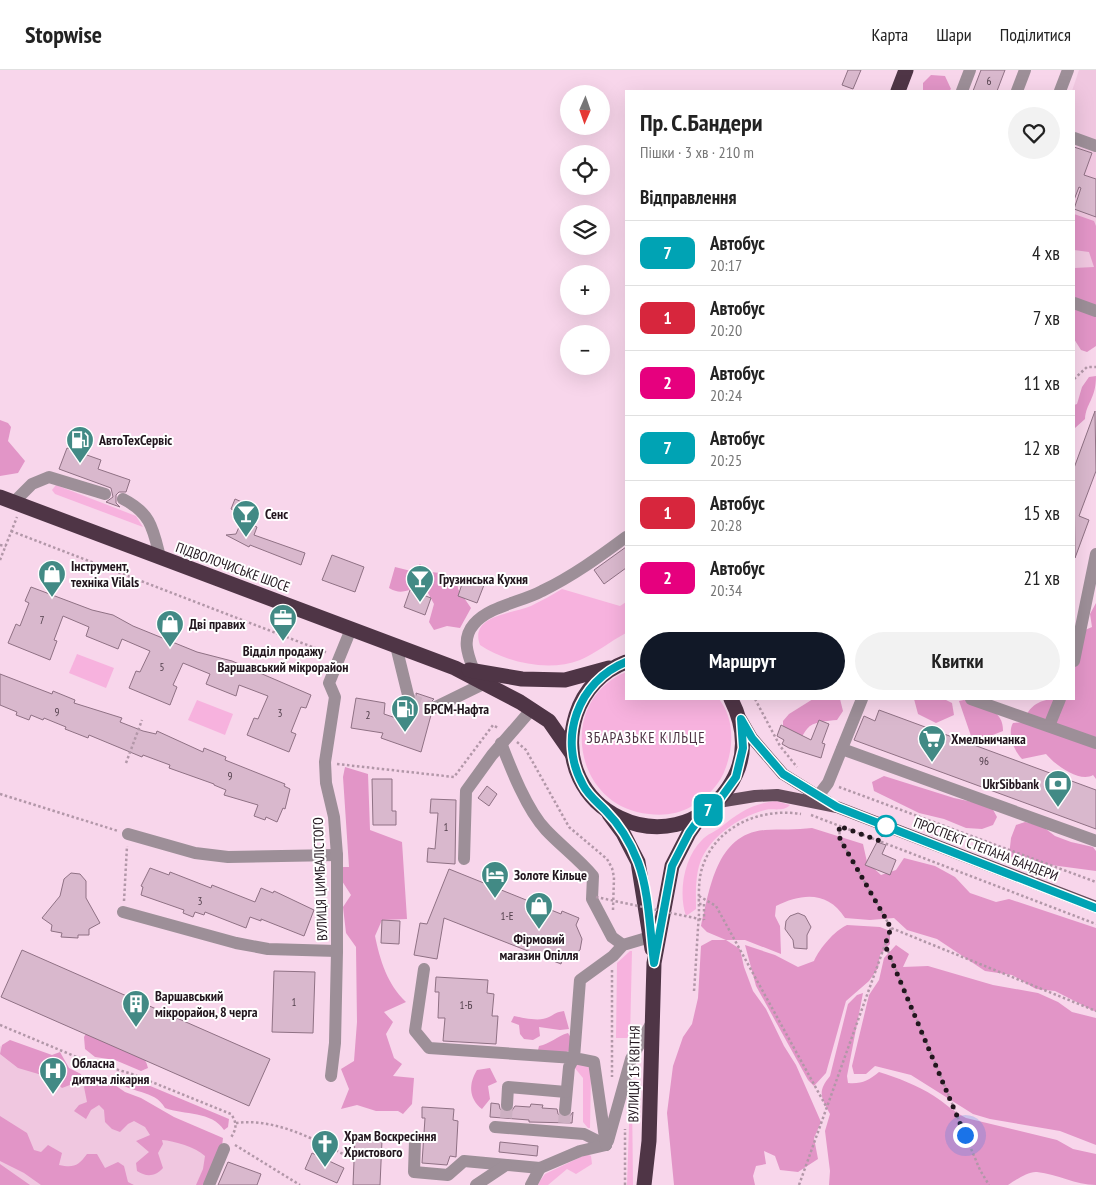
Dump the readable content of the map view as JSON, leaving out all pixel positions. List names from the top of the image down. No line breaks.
{"streets":{"highway":["ПІДВОЛОЧИСЬКЕ ШОСЕ","ВУЛИЦЯ 15 КВІТНЯ"],"main road":["ПРОСПЕКТ СТЕПАНА БАНДЕРИ"],"lane":["ВУЛИЦЯ ЦИМБАЛІСТОГО"]},"crossings":[["ПІДВОЛОЧИСЬКЕ ШОСЕ","ВУЛИЦЯ ЦИМБАЛІСТОГО"],["ПІДВОЛОЧИСЬКЕ ШОСЕ","ВУЛИЦЯ 15 КВІТНЯ"]],"districts":["ЗБАРАЗЬКЕ КІЛЬЦЕ"],"places":{"fuel station":["АвтоТехСервіс","БРСМ-Нафта"],"bar":["Сенс","Грузинська Кухня"],"shop":["Інструмент, техніка Vilals","Дві правих","Фірмовий магазин Опілля"],"office":["Відділ продажу Варшавський мікрорайон"],"supermarket":["Хмельничанка"],"bank":["UkrSibbank"],"hotel":["Золоте Кільце"],"building":["Варшавський мікрорайон, 8 черга"],"hospital":["Обласна дитяча лікарня"],"church":["Храм Воскресіння Христового"]},"lines":["bus line 7"],"house_numbers":["6","7","5","9","3","2","96","9","1","3","1-Е","1","1-Б"],"north":"bottom","page":{"header":"Stopwise","nav":["Карта","Шари","Поділитися"],"on_map":"7","map_buttons":["+","−"],"heading":[["Пр. С.Бандери","Пішки · 3 хв · 210 m"],"Відправлення"],"list":[{"mark":"7","name":"Автобус","note":"20:17","value":"4 хв"},{"mark":"1","name":"Автобус","note":"20:20","value":"7 хв"},{"mark":"2","name":"Автобус","note":"20:24","value":"11 хв"},{"mark":"7","name":"Автобус","note":"20:25","value":"12 хв"},{"mark":"1","name":"Автобус","note":"20:28","value":"15 хв"},{"mark":"2","name":"Автобус","note":"20:34","value":"21 хв"}],"buttons":["Маршрут","Квитки"]}}
